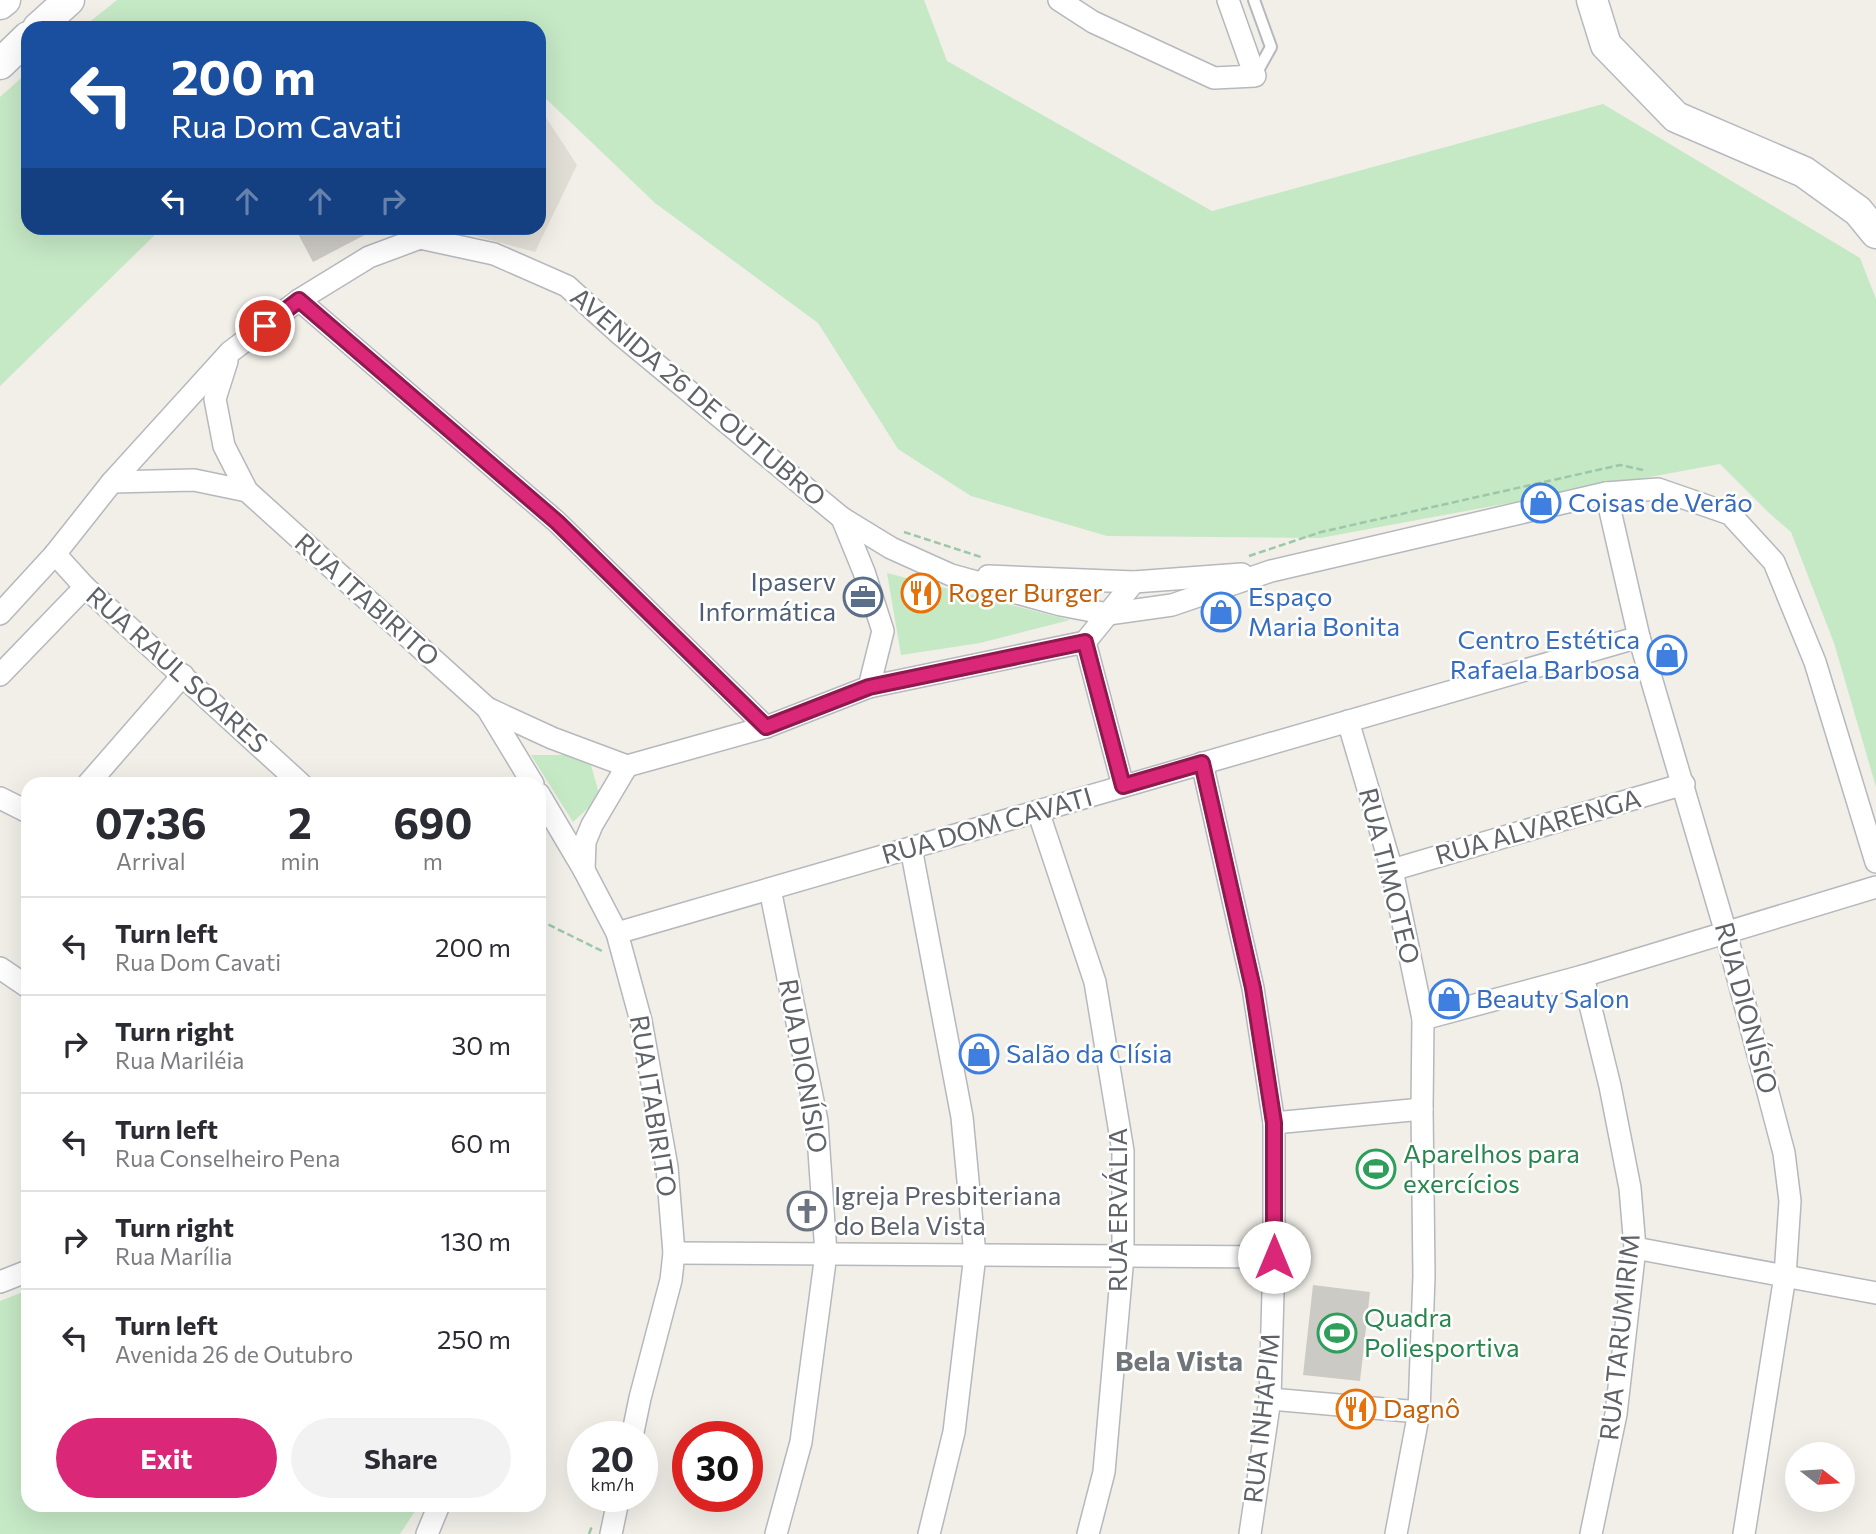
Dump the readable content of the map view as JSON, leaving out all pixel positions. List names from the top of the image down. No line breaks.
{"streets":{"street":["AVENIDA 26 DE OUTUBRO","RUA ITABIRITO","RUA RAUL SOARES","RUA DOM CAVATI","RUA ALVARENGA","RUA TIMOTEO","RUA DIONÍSIO","RUA ERVÁLIA","RUA TARUMIRIM","RUA INHAPIM"]},"crossings":[["AVENIDA 26 DE OUTUBRO","RUA ITABIRITO"],["AVENIDA 26 DE OUTUBRO","RUA RAUL SOARES"],["AVENIDA 26 DE OUTUBRO","RUA DIONÍSIO"],["RUA ITABIRITO","RUA DOM CAVATI"],["RUA DOM CAVATI","RUA TIMOTEO"],["RUA DOM CAVATI","RUA DIONÍSIO"],["RUA DOM CAVATI","RUA ERVÁLIA"],["RUA DOM CAVATI","RUA INHAPIM"],["RUA ALVARENGA","RUA TIMOTEO"],["RUA ALVARENGA","RUA DIONÍSIO"]],"districts":["Bela Vista"],"places":{"shop":["Coisas de Verão","Espaço Maria Bonita","Centro Estética Rafaela Barbosa","Beauty Salon","Salão da Clísia"],"restaurant":["Roger Burger","Dagnô"],"office":["Ipaserv Informática"],"sports":["Aparelhos para exercícios","Quadra Poliesportiva"],"church":["Igreja Presbiteriana do Bela Vista"]},"north":"right","page":{"turn":["200 m","Rua Dom Cavati"],"eta":["07:36","Arrival","2","min","690","m"],"list":[{"name":"Turn left","note":"Rua Dom Cavati","value":"200 m"},{"name":"Turn right","note":"Rua Mariléia","value":"30 m"},{"name":"Turn left","note":"Rua Conselheiro Pena","value":"60 m"},{"name":"Turn right","note":"Rua Marília","value":"130 m"},{"name":"Turn left","note":"Avenida 26 de Outubro","value":"250 m"}],"buttons":["Exit","Share"],"speed":"20 km/h","limit":"30"}}
